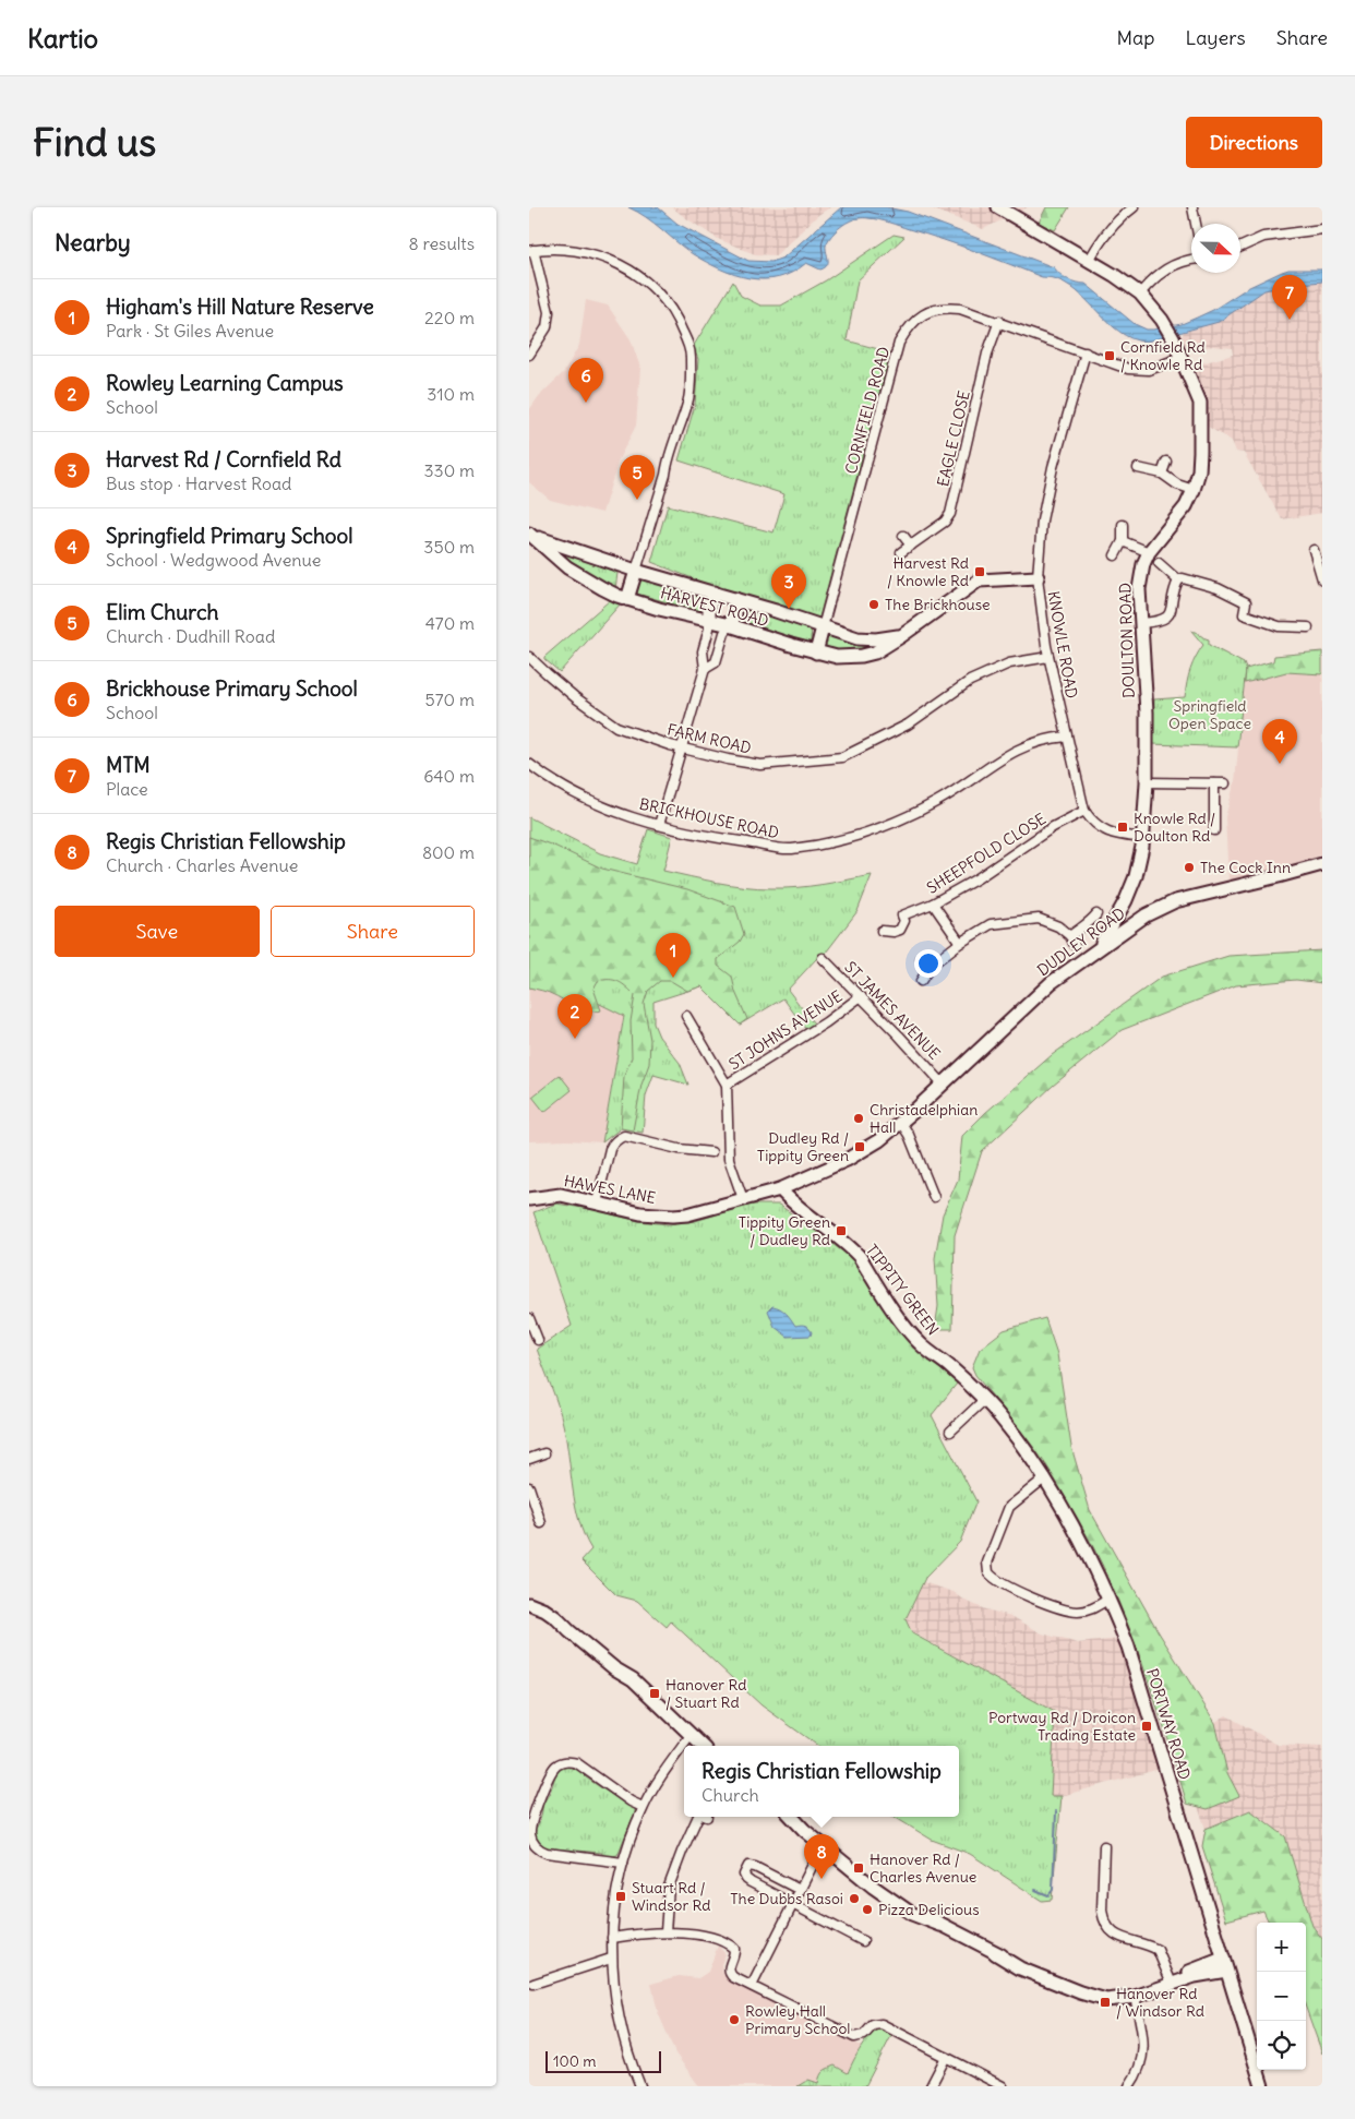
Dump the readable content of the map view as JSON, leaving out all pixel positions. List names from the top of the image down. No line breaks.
{"streets":{"street":["CORNFIELD ROAD","EAGLE CLOSE","HARVEST ROAD","DOULTON ROAD","KNOWLE ROAD","FARM ROAD","BRICKHOUSE ROAD","SHEEPFOLD CLOSE","DUDLEY ROAD","ST JAMES AVENUE","ST JOHNS AVENUE","HAWES LANE","TIPPITY GREEN","PORTWAY ROAD"]},"crossings":[["CORNFIELD ROAD","EAGLE CLOSE"],["CORNFIELD ROAD","HARVEST ROAD"],["CORNFIELD ROAD","DOULTON ROAD"],["CORNFIELD ROAD","KNOWLE ROAD"],["HARVEST ROAD","KNOWLE ROAD"],["DOULTON ROAD","DUDLEY ROAD"],["KNOWLE ROAD","FARM ROAD"],["KNOWLE ROAD","BRICKHOUSE ROAD"],["KNOWLE ROAD","SHEEPFOLD CLOSE"],["DUDLEY ROAD","ST JAMES AVENUE"],["DUDLEY ROAD","HAWES LANE"],["DUDLEY ROAD","TIPPITY GREEN"],["ST JAMES AVENUE","ST JOHNS AVENUE"],["HAWES LANE","TIPPITY GREEN"],["TIPPITY GREEN","PORTWAY ROAD"]],"parks":["Springfield Open Space"],"places":{"transit":["Cornfield Rd / Knowle Rd","Harvest Rd / Knowle Rd","Knowle Rd / Doulton Rd","Dudley Rd / Tippity Green","Tippity Green / Dudley Rd","Hanover Rd / Stuart Rd","Portway Rd / Droicon Trading Estate","Hanover Rd / Charles Avenue","Stuart Rd / Windsor Rd","Hanover Rd / Windsor Rd"],"other":["The Brickhouse","The Cock Inn","Christadelphian Hall","The Dubbs Rasoi","Pizza Delicious","Rowley Hall Primary School"]},"scale_bar":"100 m","north":"right","page":{"header":"Kartio","nav":["Map","Layers","Share"],"buttons":["Directions",["Save","Share"]],"title":"Find us","heading":["Nearby","8 results"],"pins":["7","6","5","3","4","1","2","8"],"list":[{"mark":"1","name":"Higham's Hill Nature Reserve","note":"Park · St Giles Avenue","value":"220 m"},{"mark":"2","name":"Rowley Learning Campus","note":"School","value":"310 m"},{"mark":"3","name":"Harvest Rd / Cornfield Rd","note":"Bus stop · Harvest Road","value":"330 m"},{"mark":"4","name":"Springfield Primary School","note":"School · Wedgwood Avenue","value":"350 m"},{"mark":"5","name":"Elim Church","note":"Church · Dudhill Road","value":"470 m"},{"mark":"6","name":"Brickhouse Primary School","note":"School","value":"570 m"},{"mark":"7","name":"MTM","note":"Place","value":"640 m"},{"mark":"8","name":"Regis Christian Fellowship","note":"Church · Charles Avenue","value":"800 m"}],"popup":["Regis Christian Fellowship","Church"],"map_buttons":["+","−"],"scale":"100 m"}}
